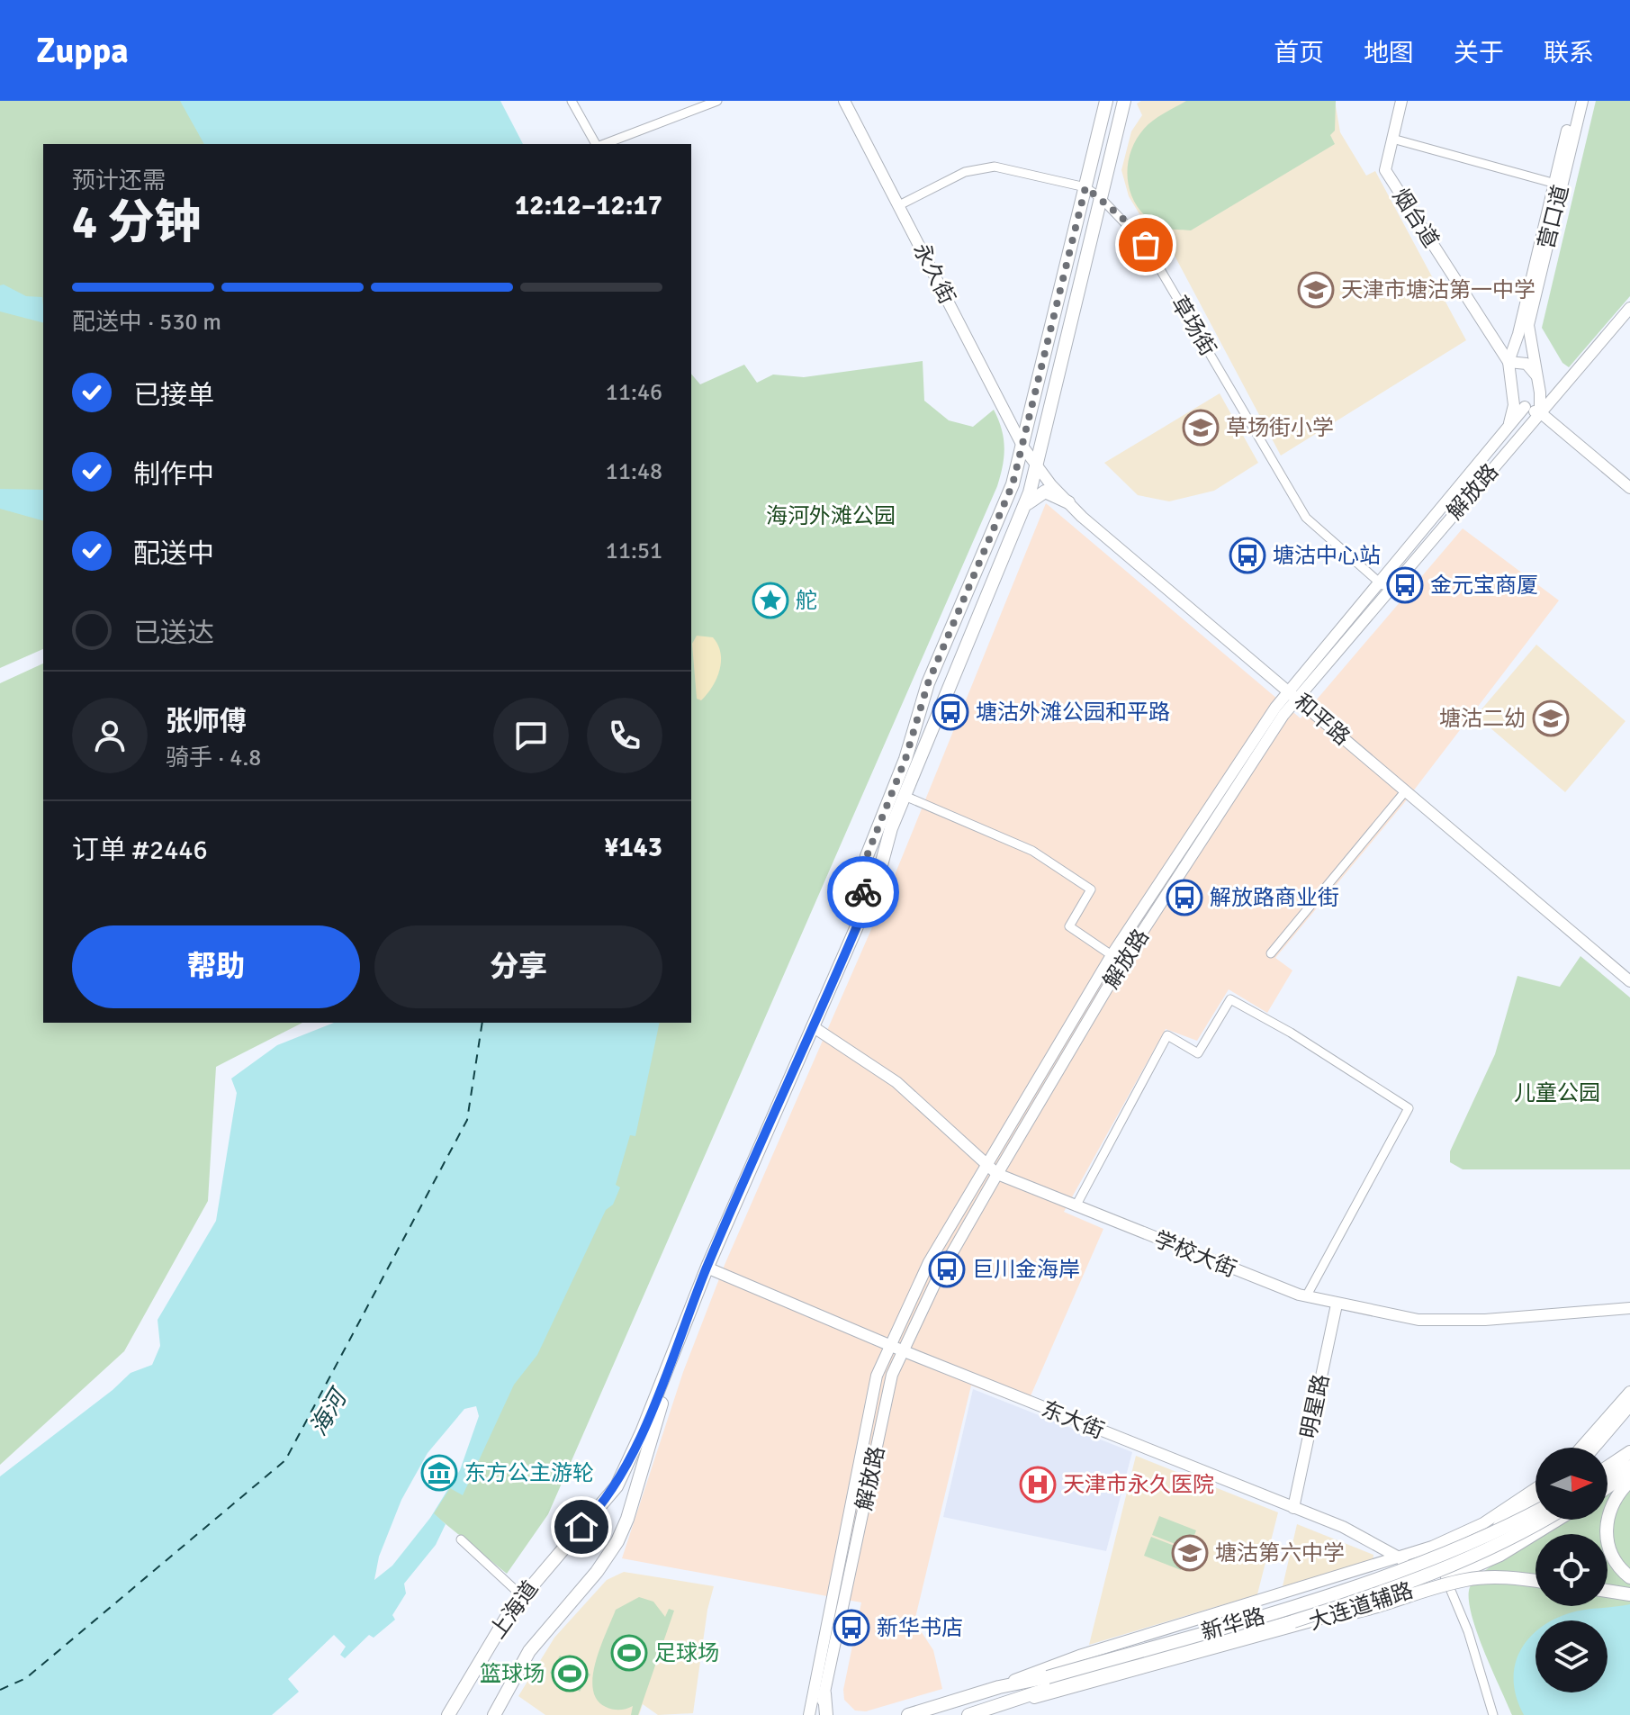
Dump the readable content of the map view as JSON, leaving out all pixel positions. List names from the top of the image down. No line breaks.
{"streets":{"main road":["上海道","新华路"],"street":["营口道","烟台道","永久街","草场街","解放路","和平路","学校大街","明星路","东大街","大连道辅路"]},"crossings":[["营口道","烟台道"],["营口道","解放路"],["永久街","草场街"],["永久街","和平路"],["永久街","上海道"],["草场街","解放路"],["草场街","上海道"],["解放路","和平路"],["解放路","学校大街"],["解放路","东大街"],["和平路","上海道"],["学校大街","明星路"],["学校大街","上海道"],["明星路","东大街"],["东大街","大连道辅路"],["东大街","上海道"],["大连道辅路","新华路"]],"water":["海河"],"parks":["海河外滩公园","儿童公园"],"places":{"school or university":["天津市塘沽第一中学","草场街小学","塘沽二幼","塘沽第六中学"],"bus stop":["塘沽中心站","金元宝商厦","塘沽外滩公园和平路","解放路商业街","巨川金海岸","新华书店"],"place":["舵"],"museum":["东方公主游轮"],"hospital":["天津市永久医院"],"sports":["足球场","篮球场"]},"north":"right","page":{"header":"Zuppa","nav":["首页","地图","关于","联系"],"heading":["4 分钟","预计还需","12:12–12:17"],"panel":["张师傅","骑手 · 4.8","订单 #2446","¥143"],"bar":"配送中 · 530 m","list":[["已接单","11:46"],["制作中","11:48"],["配送中","11:51"],"已送达"],"buttons":["帮助","分享"]}}
